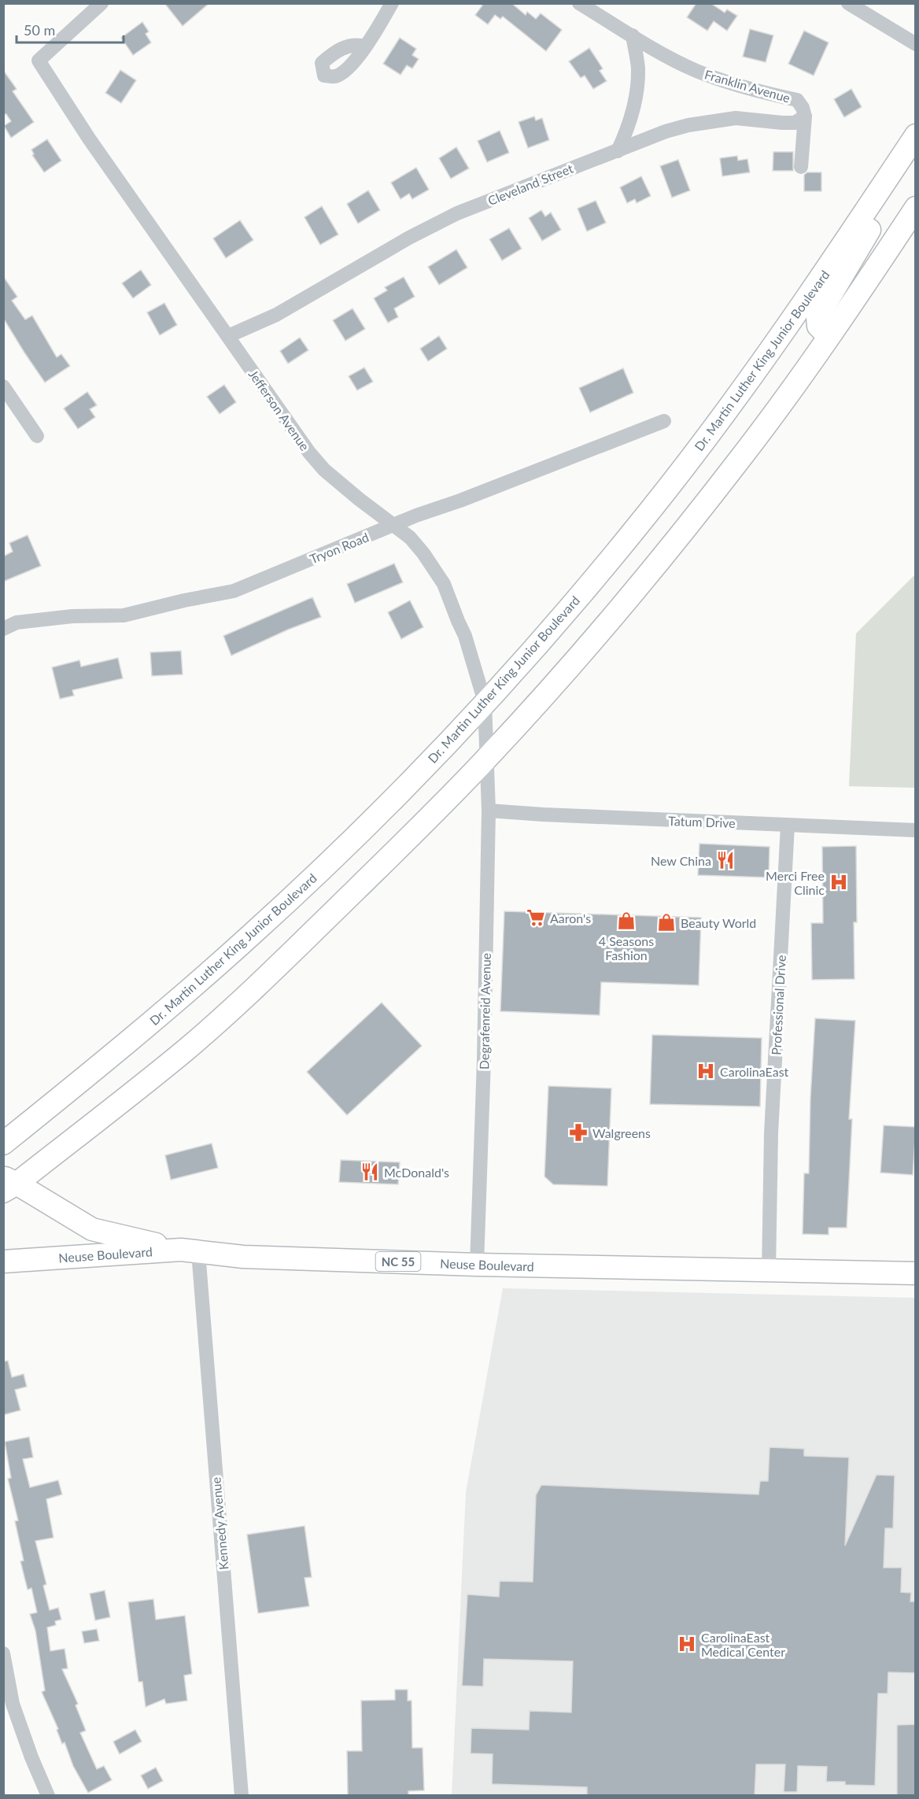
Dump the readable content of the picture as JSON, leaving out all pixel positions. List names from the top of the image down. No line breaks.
{"streets":{"main road":["Dr. Martin Luther King Junior Boulevard","Neuse Boulevard","NC 55"],"street":["Franklin Avenue","Cleveland Street","Jefferson Avenue","Tryon Road","Tatum Drive","Professional Drive","Degrafenreid Avenue","Kennedy Avenue"]},"crossings":[["Franklin Avenue","Cleveland Street"],["Cleveland Street","Jefferson Avenue"],["Dr. Martin Luther King Junior Boulevard","Jefferson Avenue"],["Jefferson Avenue","Tryon Road"],["Jefferson Avenue","Degrafenreid Avenue"],["Tatum Drive","Professional Drive"],["Tatum Drive","Degrafenreid Avenue"],["Professional Drive","Neuse Boulevard"],["Degrafenreid Avenue","Neuse Boulevard"],["Neuse Boulevard","NC 55"],["Neuse Boulevard","Kennedy Avenue"],["NC 55","Kennedy Avenue"]],"places":{"restaurant":["New China","McDonald's"],"hospital":["Merci Free Clinic","CarolinaEast","CarolinaEast Medical Center"],"supermarket":["Aaron's"],"shop":["4 Seasons Fashion","Beauty World"],"pharmacy":["Walgreens"]},"scale_bar":"50 m"}
